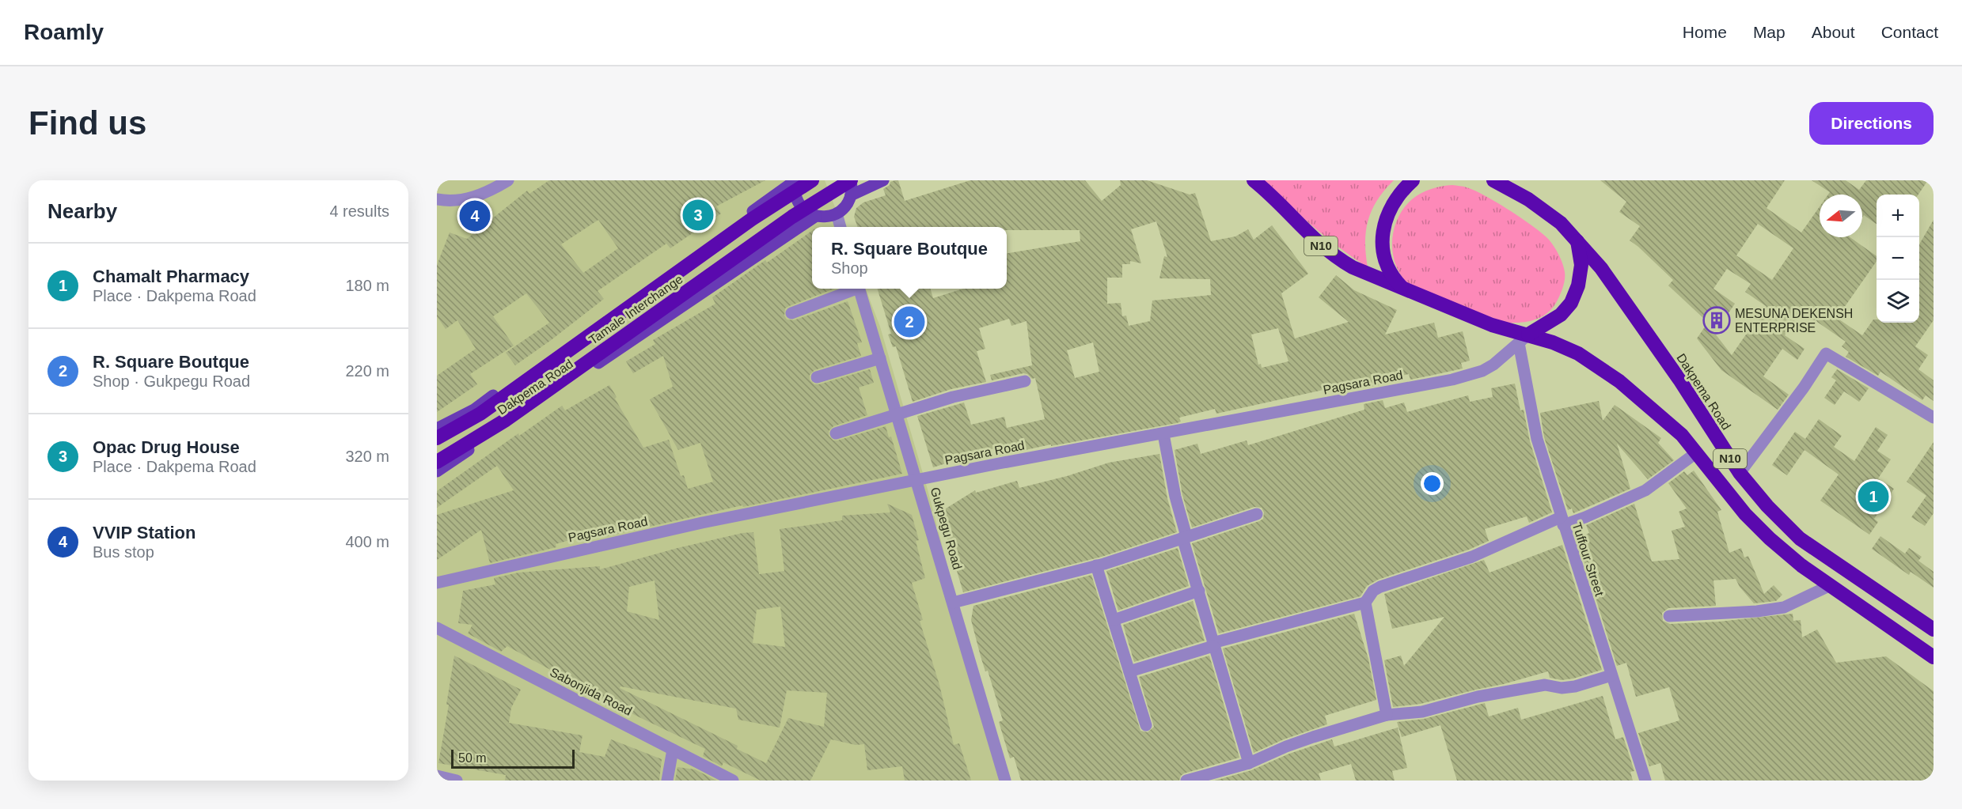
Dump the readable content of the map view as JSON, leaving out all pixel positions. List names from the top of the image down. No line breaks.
{"streets":{"highway":["N10","Tamale Interchange","Dakpema Road"],"street":["Pagsara Road","Gukpegu Road","Tuffour Street","Sabonjida Road"]},"crossings":[["N10","Pagsara Road"],["N10","Dakpema Road"],["N10","Tuffour Street"],["Pagsara Road","Gukpegu Road"],["Pagsara Road","Tuffour Street"]],"places":{"building":["MESUNA DEKENSH ENTERPRISE"]},"scale_bar":"50 m","north":"left","page":{"header":"Roamly","nav":["Home","Map","About","Contact"],"buttons":"Directions","title":"Find us","heading":["Nearby","4 results"],"map_buttons":["+","−"],"pins":["3","4","2","1"],"popup":["R. Square Boutque","Shop"],"list":[{"mark":"1","name":"Chamalt Pharmacy","note":"Place · Dakpema Road","value":"180 m"},{"mark":"2","name":"R. Square Boutque","note":"Shop · Gukpegu Road","value":"220 m"},{"mark":"3","name":"Opac Drug House","note":"Place · Dakpema Road","value":"320 m"},{"mark":"4","name":"VVIP Station","note":"Bus stop","value":"400 m"}],"scale":"50 m"}}
